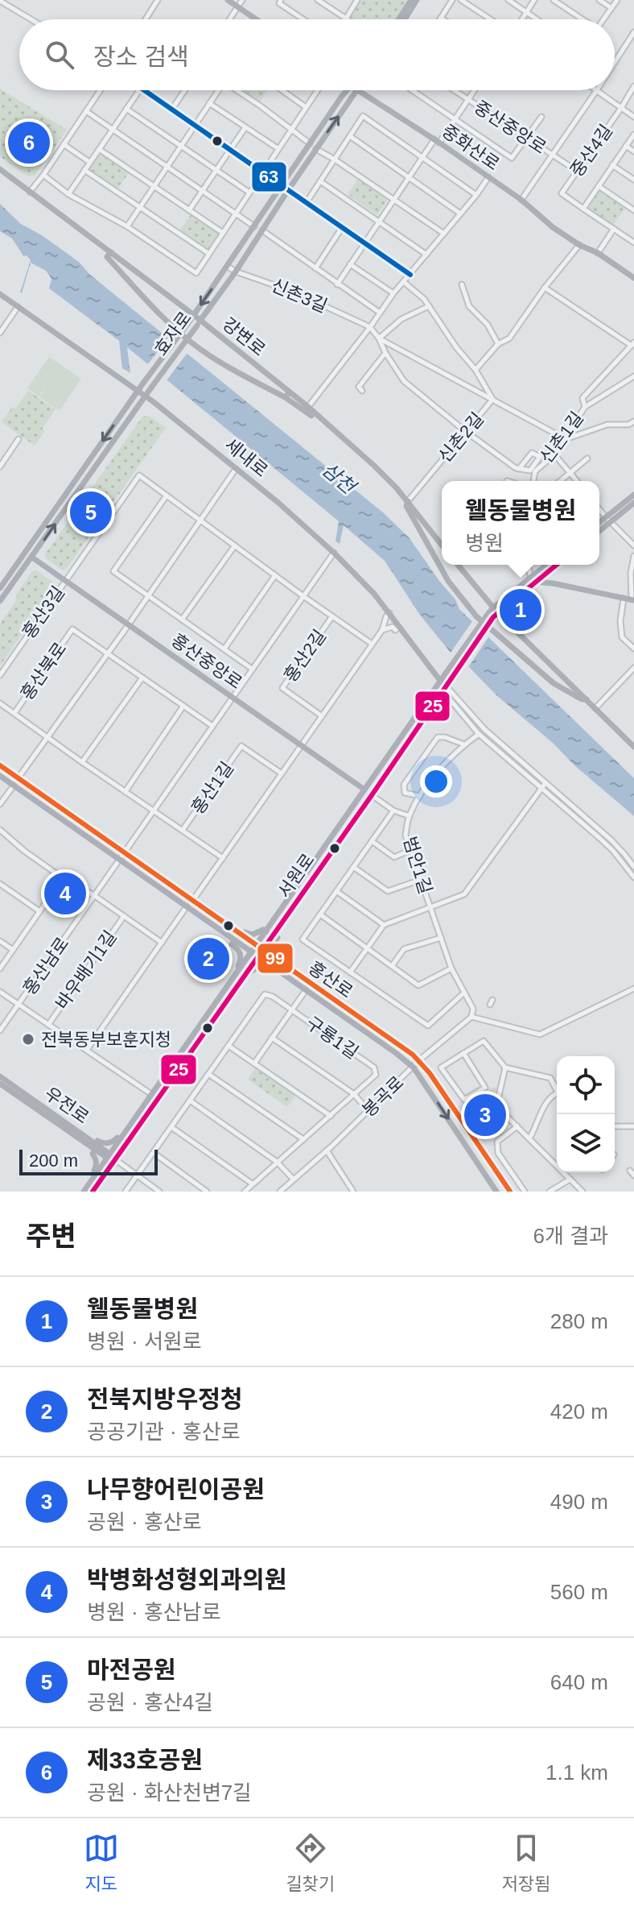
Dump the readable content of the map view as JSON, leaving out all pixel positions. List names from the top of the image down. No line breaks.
{"streets":{"street":["중산중앙로","중화산로","중산4길","신촌3길","효자로","강변로","신촌2길","신촌1길","세내로","홍산3길","홍산2길","홍산중앙로","홍산북로","홍산1길","범안1길","서원로","홍산남로","바우배기1길","홍산로","구룡1길","봉곡로","우전로"]},"crossings":[["중산중앙로","중화산로"],["신촌3길","효자로"],["신촌3길","신촌2길"],["신촌3길","신촌1길"],["효자로","강변로"],["효자로","세내로"],["효자로","홍산중앙로"],["세내로","범안1길"],["세내로","서원로"],["세내로","홍산남로"],["홍산3길","홍산중앙로"],["홍산2길","홍산남로"],["홍산중앙로","서원로"],["홍산중앙로","홍산남로"],["범안1길","봉곡로"],["서원로","바우배기1길"],["서원로","홍산로"],["서원로","우전로"],["홍산남로","바우배기1길"],["홍산남로","홍산로"],["홍산로","봉곡로"],["구룡1길","봉곡로"]],"water":["삼천"],"places":["전북동부보훈지청"],"lines":["transit line 63","transit line 25","transit line 99"],"scale_bar":"200 m","page":{"search":"장소 검색","pins":["6","5","1","4","2","3"],"popup":["웰동물병원","병원"],"scale":"200 m","heading":["주변","6개 결과"],"list":[{"mark":"1","name":"웰동물병원","note":"병원 · 서원로","value":"280 m"},{"mark":"2","name":"전북지방우정청","note":"공공기관 · 홍산로","value":"420 m"},{"mark":"3","name":"나무향어린이공원","note":"공원 · 홍산로","value":"490 m"},{"mark":"4","name":"박병화성형외과의원","note":"병원 · 홍산남로","value":"560 m"},{"mark":"5","name":"마전공원","note":"공원 · 홍산4길","value":"640 m"},{"mark":"6","name":"제33호공원","note":"공원 · 화산천변7길","value":"1.1 km"}],"nav":["지도","길찾기","저장됨"]}}
